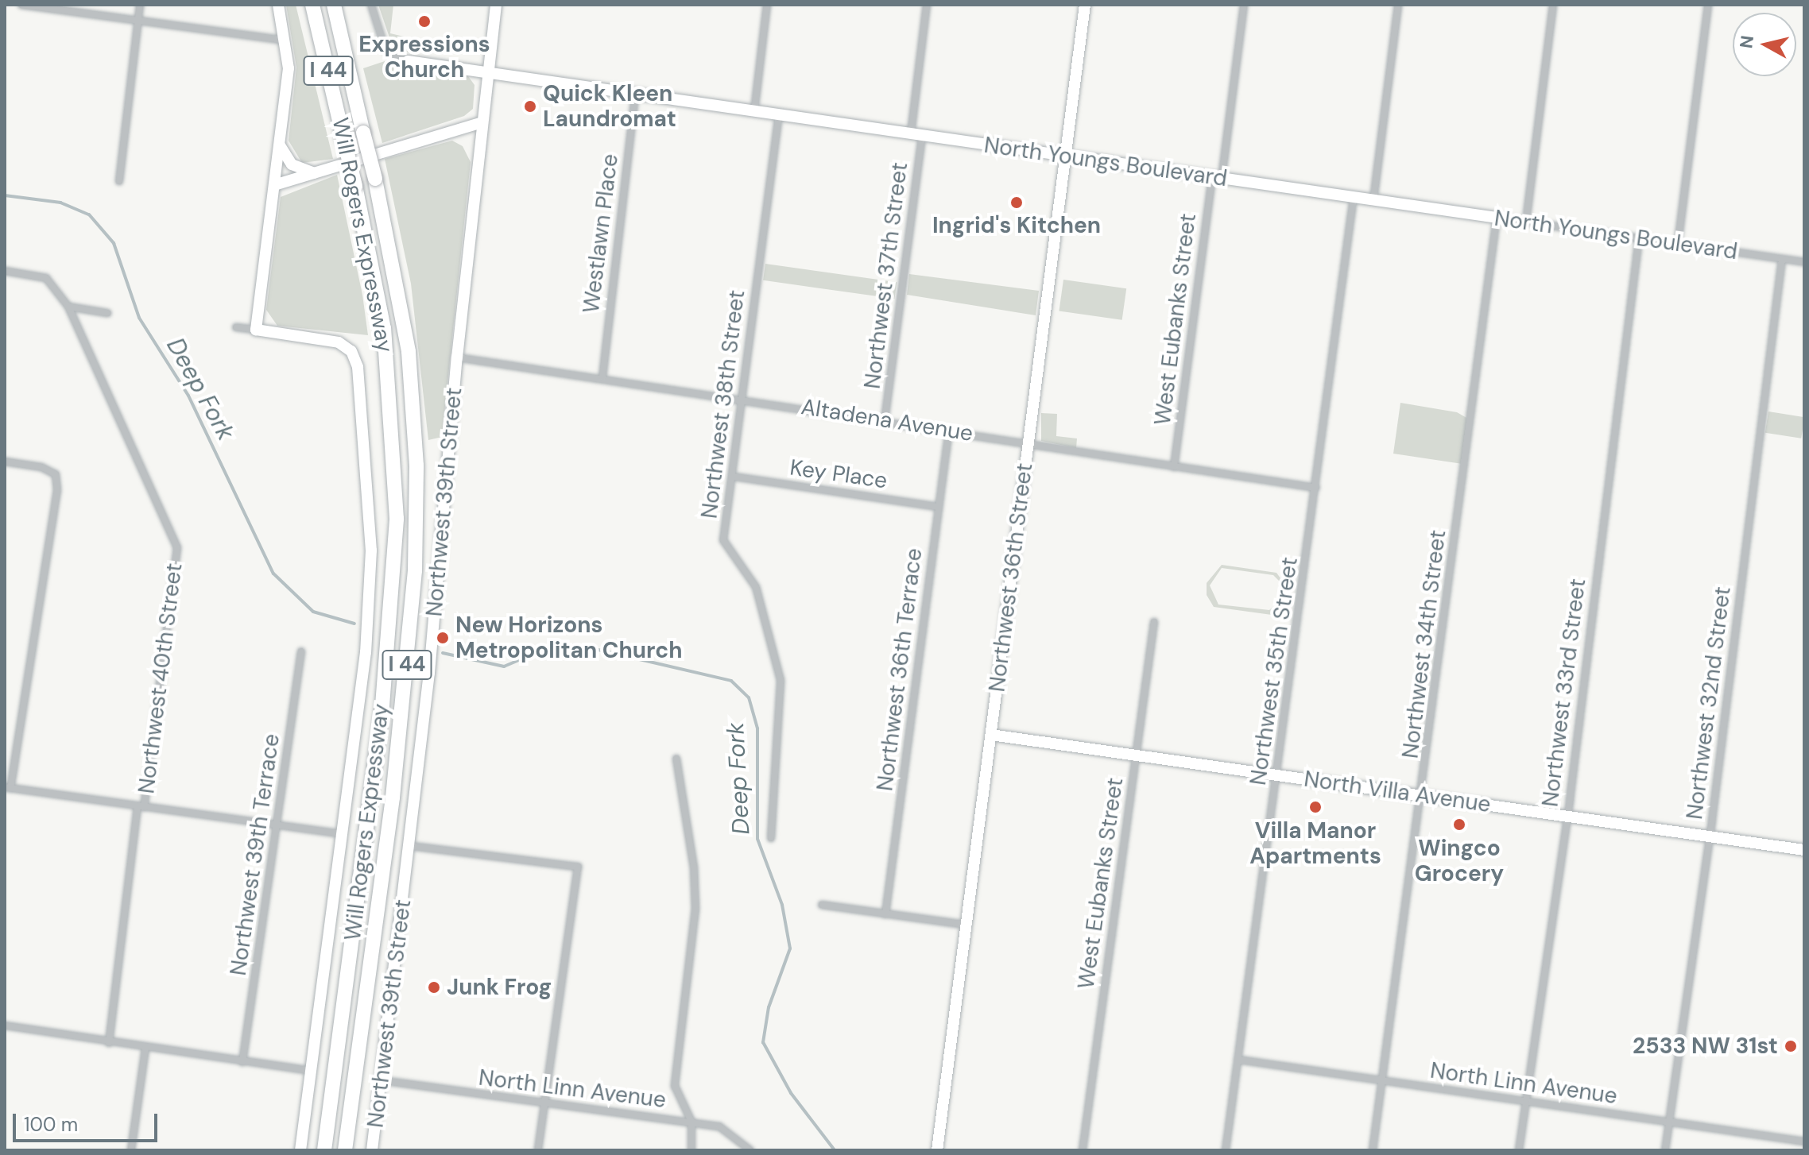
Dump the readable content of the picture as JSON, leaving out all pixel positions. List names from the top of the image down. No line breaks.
{"streets":{"highway":["I 44","Will Rogers Expressway"],"street":["North Youngs Boulevard","Westlawn Place","Northwest 37th Street","West Eubanks Street","Northwest 38th Street","Altadena Avenue","Key Place","Northwest 39th Street","Northwest 36th Street","Northwest 34th Street","Northwest 36th Terrace","Northwest 35th Street","Northwest 40th Street","Northwest 33rd Street","Northwest 32nd Street","North Villa Avenue","Northwest 39th Terrace","North Linn Avenue"]},"crossings":[["North Youngs Boulevard","Westlawn Place"],["North Youngs Boulevard","Northwest 37th Street"],["North Youngs Boulevard","West Eubanks Street"],["North Youngs Boulevard","Northwest 38th Street"],["North Youngs Boulevard","Northwest 39th Street"],["North Youngs Boulevard","Northwest 36th Street"],["North Youngs Boulevard","Northwest 34th Street"],["North Youngs Boulevard","Northwest 35th Street"],["North Youngs Boulevard","Northwest 33rd Street"],["North Youngs Boulevard","Northwest 32nd Street"],["Westlawn Place","Altadena Avenue"],["Northwest 37th Street","Altadena Avenue"],["West Eubanks Street","Altadena Avenue"],["West Eubanks Street","North Villa Avenue"],["Northwest 38th Street","Altadena Avenue"],["Northwest 38th Street","Key Place"],["Altadena Avenue","Northwest 39th Street"],["Altadena Avenue","Northwest 36th Street"],["Altadena Avenue","Northwest 36th Terrace"],["Altadena Avenue","Northwest 35th Street"],["Key Place","Northwest 36th Terrace"],["Northwest 39th Street","North Linn Avenue"],["Northwest 36th Street","North Villa Avenue"],["Northwest 34th Street","North Villa Avenue"],["Northwest 34th Street","North Linn Avenue"],["Northwest 35th Street","North Villa Avenue"],["Northwest 35th Street","North Linn Avenue"],["Northwest 33rd Street","North Villa Avenue"],["Northwest 33rd Street","North Linn Avenue"],["Northwest 32nd Street","North Villa Avenue"],["Northwest 32nd Street","North Linn Avenue"]],"water":["Deep Fork"],"places":["Expressions Church","Quick Kleen Laundromat","Ingrid's Kitchen","New Horizons Metropolitan Church","Villa Manor Apartments","Wingco Grocery","Junk Frog","2533 NW 31st"],"scale_bar":"100 m","north":"left"}
